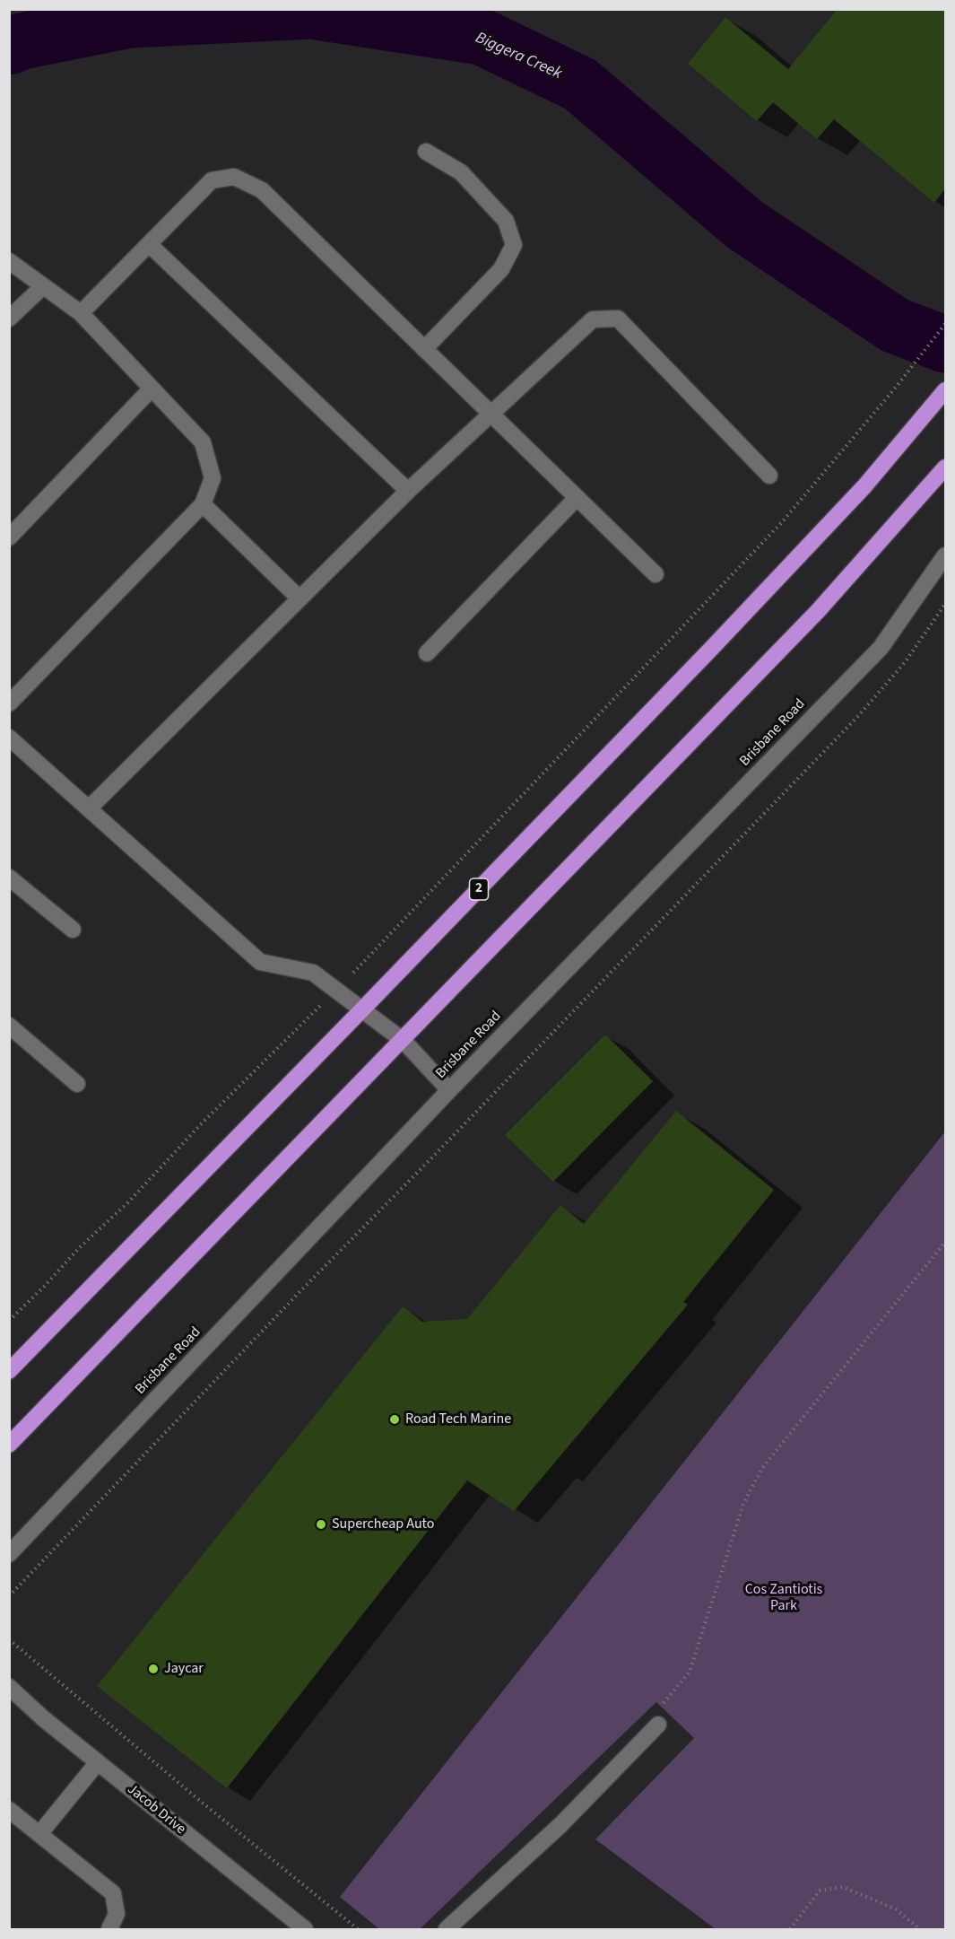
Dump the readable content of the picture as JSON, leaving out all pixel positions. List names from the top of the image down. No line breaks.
{"streets":{"highway":["2"],"street":["Brisbane Road","Jacob Drive"]},"water":["Biggera Creek"],"parks":["Cos Zantiotis Park"],"places":["Road Tech Marine","Supercheap Auto","Jaycar"]}
